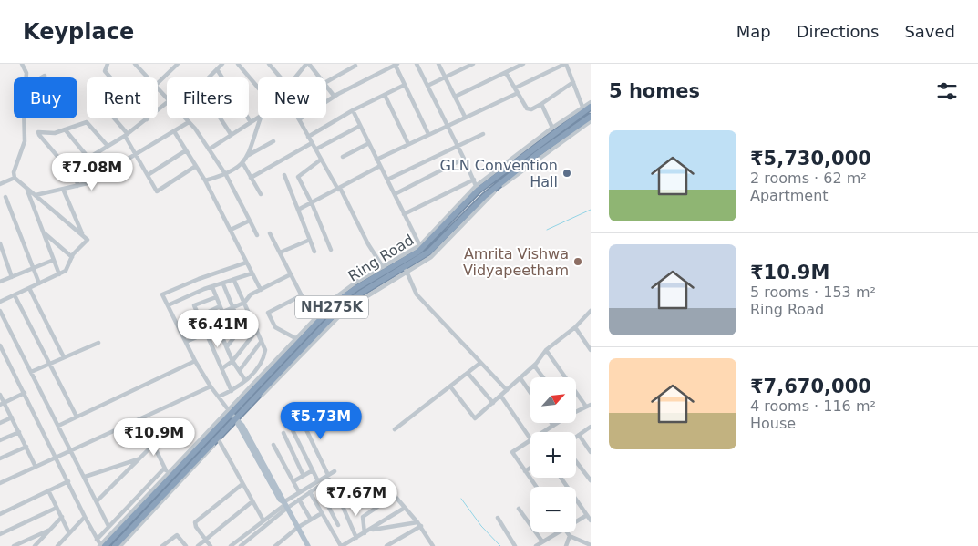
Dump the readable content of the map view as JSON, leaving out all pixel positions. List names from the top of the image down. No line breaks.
{"streets":{"highway":["Ring Road","NH275K"]},"places":["GLN Convention Hall","Amrita Vishwa Vidyapeetham"],"north":"top right","page":{"header":"Keyplace","nav":["Map","Directions","Saved"],"heading":"5 homes","chip":["Buy","Rent","Filters","New"],"list":[{"name":"₹5,730,000","note":"2 rooms · 62 m² · Apartment"},{"name":"₹10.9M","note":"5 rooms · 153 m² · Ring Road"},{"name":"₹7,670,000","note":"4 rooms · 116 m² · House"}],"price":["₹7.08M","₹6.41M","₹5.73M","₹10.9M","₹7.67M"],"map_buttons":["+","−"]}}
